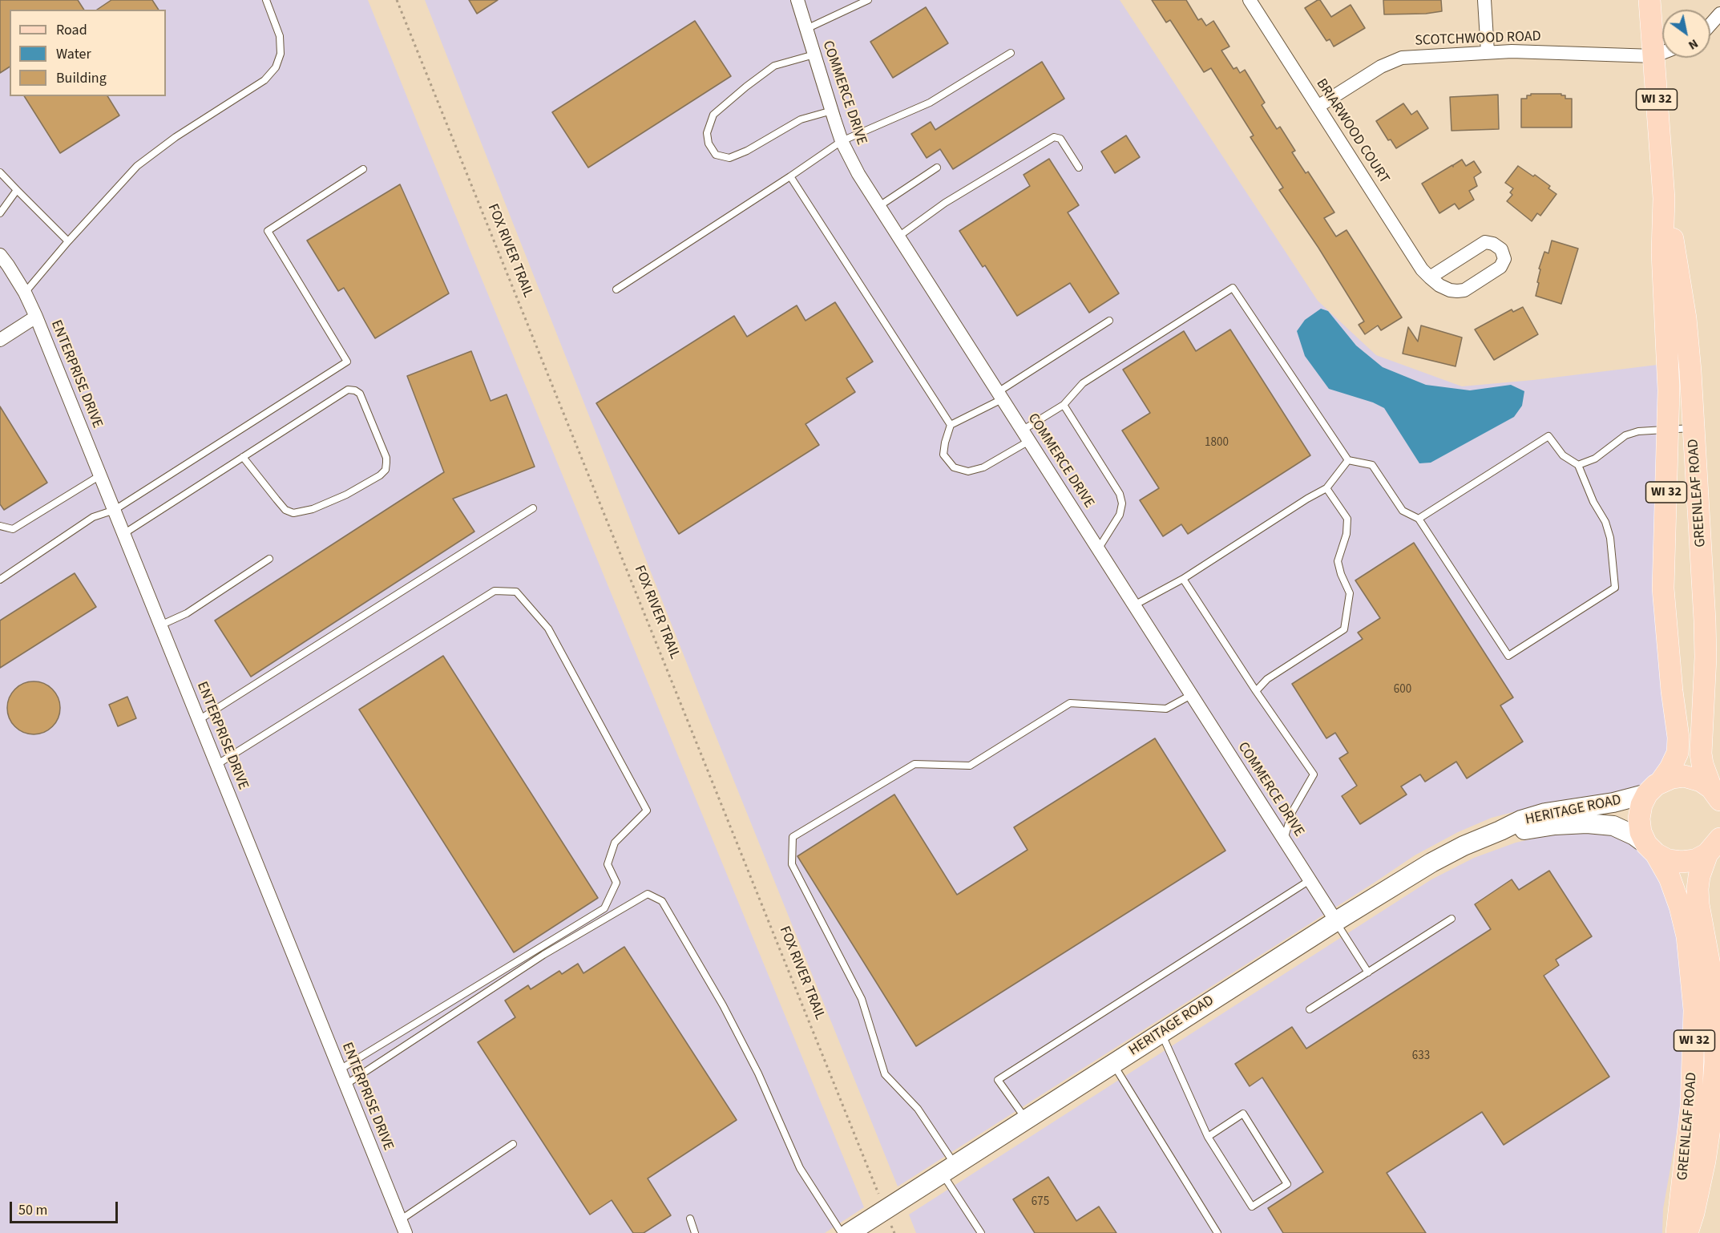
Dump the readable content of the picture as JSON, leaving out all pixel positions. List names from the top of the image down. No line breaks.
{"streets":{"main road":["WI 32","GREENLEAF ROAD","HERITAGE ROAD"],"street":["SCOTCHWOOD ROAD","COMMERCE DRIVE","BRIARWOOD COURT","ENTERPRISE DRIVE"],"path":["FOX RIVER TRAIL"]},"crossings":[["SCOTCHWOOD ROAD","BRIARWOOD COURT"],["SCOTCHWOOD ROAD","GREENLEAF ROAD"],["COMMERCE DRIVE","HERITAGE ROAD"],["WI 32","GREENLEAF ROAD"],["WI 32","HERITAGE ROAD"],["FOX RIVER TRAIL","HERITAGE ROAD"],["GREENLEAF ROAD","HERITAGE ROAD"]],"house_numbers":["1800","600","633","675"],"legend":["Road","Water","Building"],"scale_bar":"50 m","north":"bottom right"}
